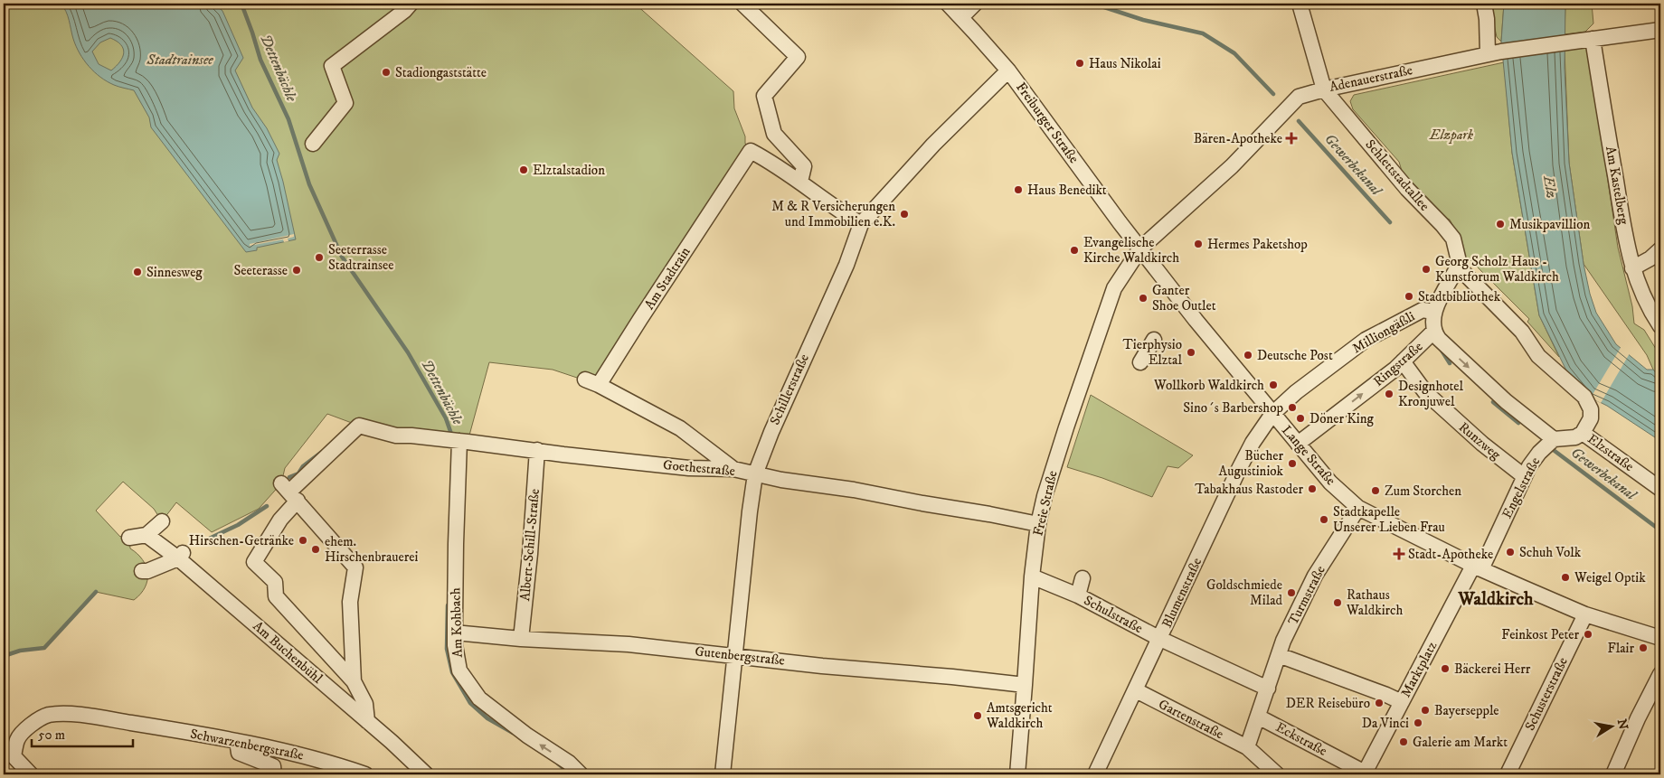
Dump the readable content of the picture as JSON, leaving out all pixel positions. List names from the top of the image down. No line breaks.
{"streets":{"street":["Adenauerstraße","Freiburger Straße","Schlettstadtallee","Am Kastelberg","Am Stadtrain","Milliongäßli","Ringstraße","Schillerstraße","Runzweg","Elzstraße","Lange Straße","Goethestraße","Engelstraße","Freie Straße","Albert-Schill-Straße","Blumenstraße","Turmstraße","Schulstraße","Am Kohbach","Am Buchenbühl","Gutenbergstraße","Marktplatz","Schusterstraße","Gartenstraße","Eckstraße","Schwarzenbergstraße"]},"crossings":[["Adenauerstraße","Freiburger Straße"],["Adenauerstraße","Schlettstadtallee"],["Adenauerstraße","Am Kastelberg"],["Adenauerstraße","Lange Straße"],["Adenauerstraße","Freie Straße"],["Freiburger Straße","Schillerstraße"],["Freiburger Straße","Lange Straße"],["Freiburger Straße","Freie Straße"],["Am Stadtrain","Schillerstraße"],["Milliongäßli","Lange Straße"],["Milliongäßli","Blumenstraße"],["Ringstraße","Runzweg"],["Ringstraße","Lange Straße"],["Ringstraße","Engelstraße"],["Schillerstraße","Goethestraße"],["Schillerstraße","Gutenbergstraße"],["Runzweg","Engelstraße"],["Lange Straße","Engelstraße"],["Lange Straße","Freie Straße"],["Lange Straße","Blumenstraße"],["Lange Straße","Turmstraße"],["Lange Straße","Marktplatz"],["Lange Straße","Schusterstraße"],["Goethestraße","Freie Straße"],["Goethestraße","Albert-Schill-Straße"],["Goethestraße","Am Kohbach"],["Engelstraße","Marktplatz"],["Freie Straße","Schulstraße"],["Freie Straße","Gutenbergstraße"],["Albert-Schill-Straße","Gutenbergstraße"],["Blumenstraße","Schulstraße"],["Blumenstraße","Gartenstraße"],["Turmstraße","Schulstraße"],["Am Kohbach","Gutenbergstraße"],["Marktplatz","Eckstraße"]],"one_way":["Am Kohbach"],"districts":["Waldkirch"],"water":["Stadtrainsee","Dettenbächle","Gewerbekanal","Elz"],"parks":["Elzpark"],"places":{"other":["Haus Nikolai","Stadiongaststätte","Elztalstadion","Haus Benedikt","M & R Versicherungen und Immobilien e.K.","Musikpavillion","Hermes Paketshop","Evangelische Kirche Waldkirch","Seeterrasse Stadtrainsee","Georg Scholz Haus - Kunstforum Waldkirch","Seeterasse","Sinnesweg","Stadtbibliothek","Ganter Shoe Outlet","Tierphysio Elztal","Deutsche Post","Wollkorb Waldkirch","Designhotel Kronjuwel","Sino´s Barbershop","Döner King","Bücher Augustiniok","Tabakhaus Rastoder","Zum Storchen","Stadtkapelle Unserer Lieben Frau","Hirschen-Getränke","ehem. Hirschenbrauerei","Schuh Volk","Weigel Optik","Goldschmiede Milad","Rathaus Waldkirch","Feinkost Peter","Flair","Bäckerei Herr","DER Reisebüro","Bayersepple","Amtsgericht Waldkirch","Da Vinci","Galerie am Markt"],"health":["Bären-Apotheke","Stadt-Apotheke"]},"scale_bar":"50 m","north":"right"}
